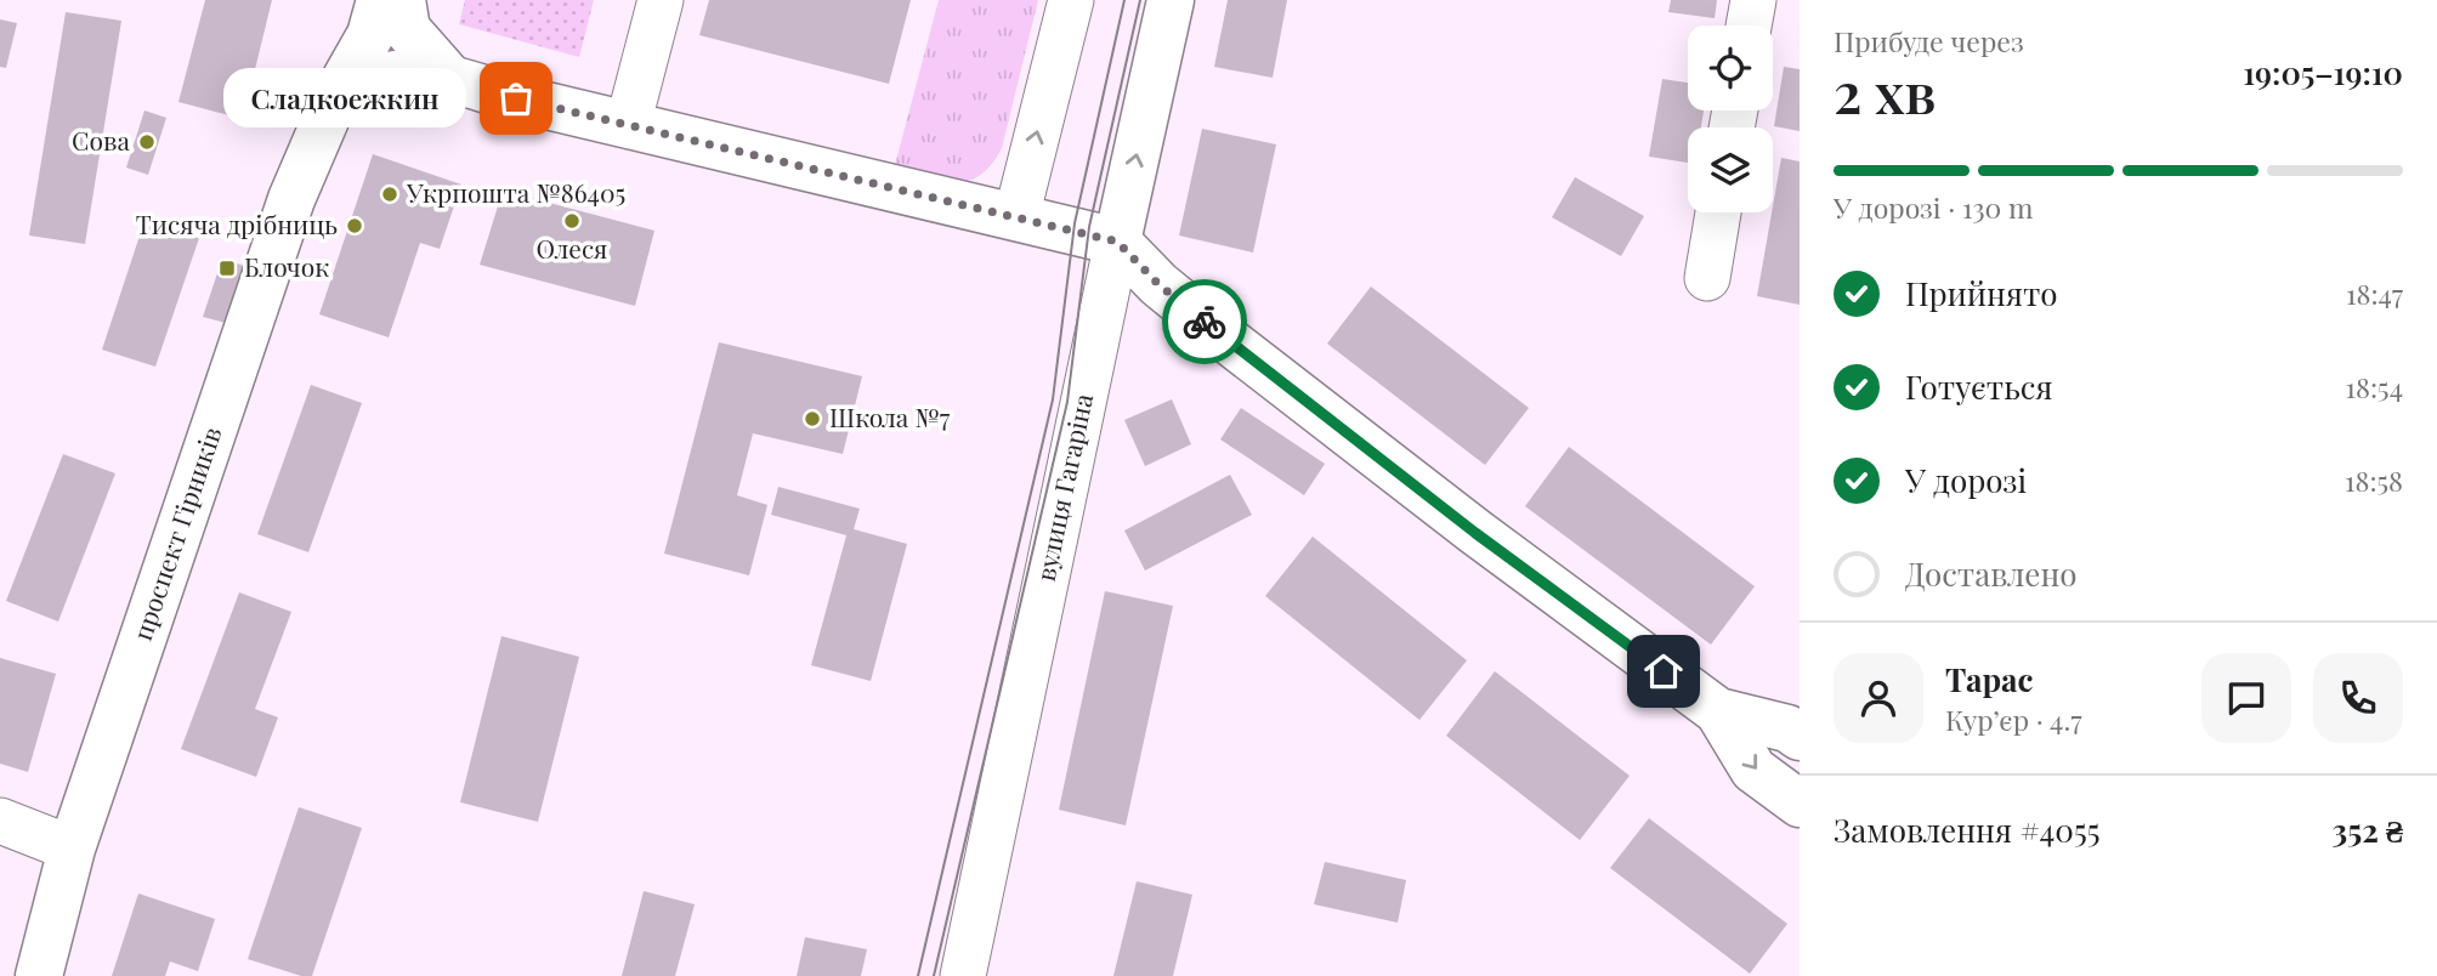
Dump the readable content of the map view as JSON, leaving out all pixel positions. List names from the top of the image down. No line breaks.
{"streets":{"main road":["вулиця Гагаріна","проспект Гірників"]},"places":{"other":["Сладкоежкин","Сова","Укрпошта №86405","Олеся","Тисяча дрібниць","Школа №7"],"transit":["Блочок"]},"page":{"heading":["2 хв","Прибуде через","19:05–19:10"],"panel":["Тарас","Кур’єр · 4.7","Замовлення #4055","352 ₴"],"bubble":"Сладкоежкин","bar":"У дорозі · 130 m","list":[["Прийнято","18:47"],["Готується","18:54"],["У дорозі","18:58"],"Доставлено"]}}
